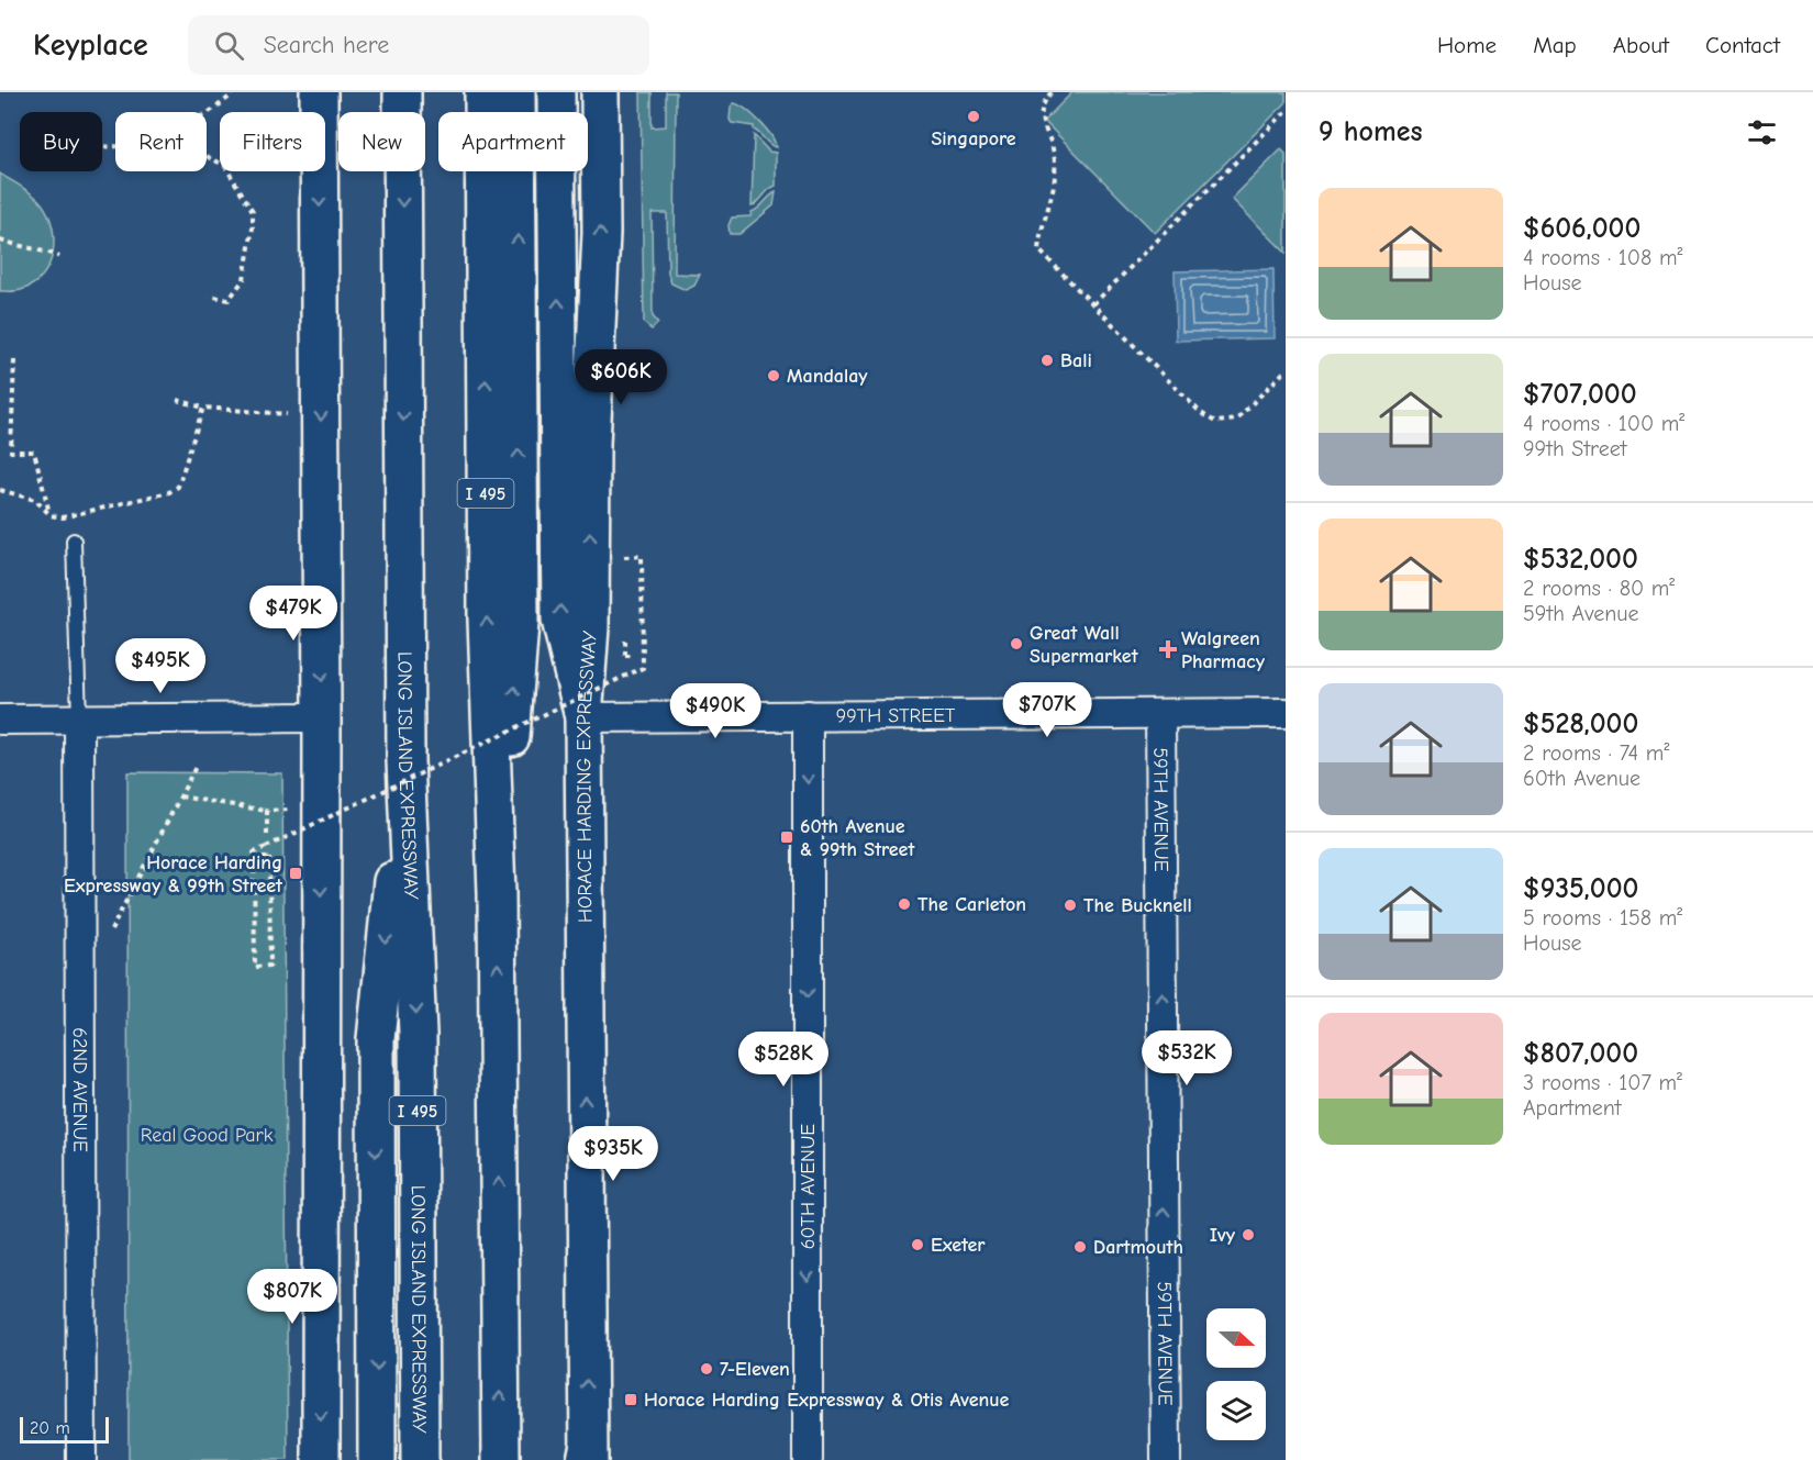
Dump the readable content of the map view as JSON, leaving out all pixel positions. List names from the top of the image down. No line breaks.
{"streets":{"main road":["I 495","HORACE HARDING EXPRESSWAY","LONG ISLAND EXPRESSWAY"],"street":["99TH STREET","59TH AVENUE","62ND AVENUE","60TH AVENUE"]},"crossings":[["99TH STREET","HORACE HARDING EXPRESSWAY"],["99TH STREET","59TH AVENUE"],["99TH STREET","60TH AVENUE"]],"one_way":["59TH AVENUE","60TH AVENUE"],"parks":["Real Good Park"],"places":{"other":["Singapore","Bali","Mandalay","Great Wall Supermarket","The Carleton","The Bucknell","Ivy","Exeter","Dartmouth","7-Eleven"],"health":["Walgreen Pharmacy"],"transit":["60th Avenue & 99th Street","Horace Harding Expressway & 99th Street","Horace Harding Expressway & Otis Avenue"]},"scale_bar":"20 m","north":"right","page":{"header":"Keyplace","search":"Search here","nav":["Home","Map","About","Contact"],"heading":"9 homes","chip":["Buy","Rent","Filters","New","Apartment"],"list":[{"name":"$606,000","note":"4 rooms · 108 m² · House"},{"name":"$707,000","note":"4 rooms · 100 m² · 99th Street"},{"name":"$532,000","note":"2 rooms · 80 m² · 59th Avenue"},{"name":"$528,000","note":"2 rooms · 74 m² · 60th Avenue"},{"name":"$935,000","note":"5 rooms · 158 m² · House"},{"name":"$807,000","note":"3 rooms · 107 m² · Apartment"}],"price":["$606K","$479K","$495K","$707K","$490K","$532K","$528K","$935K","$807K"],"scale":"20 m"}}
